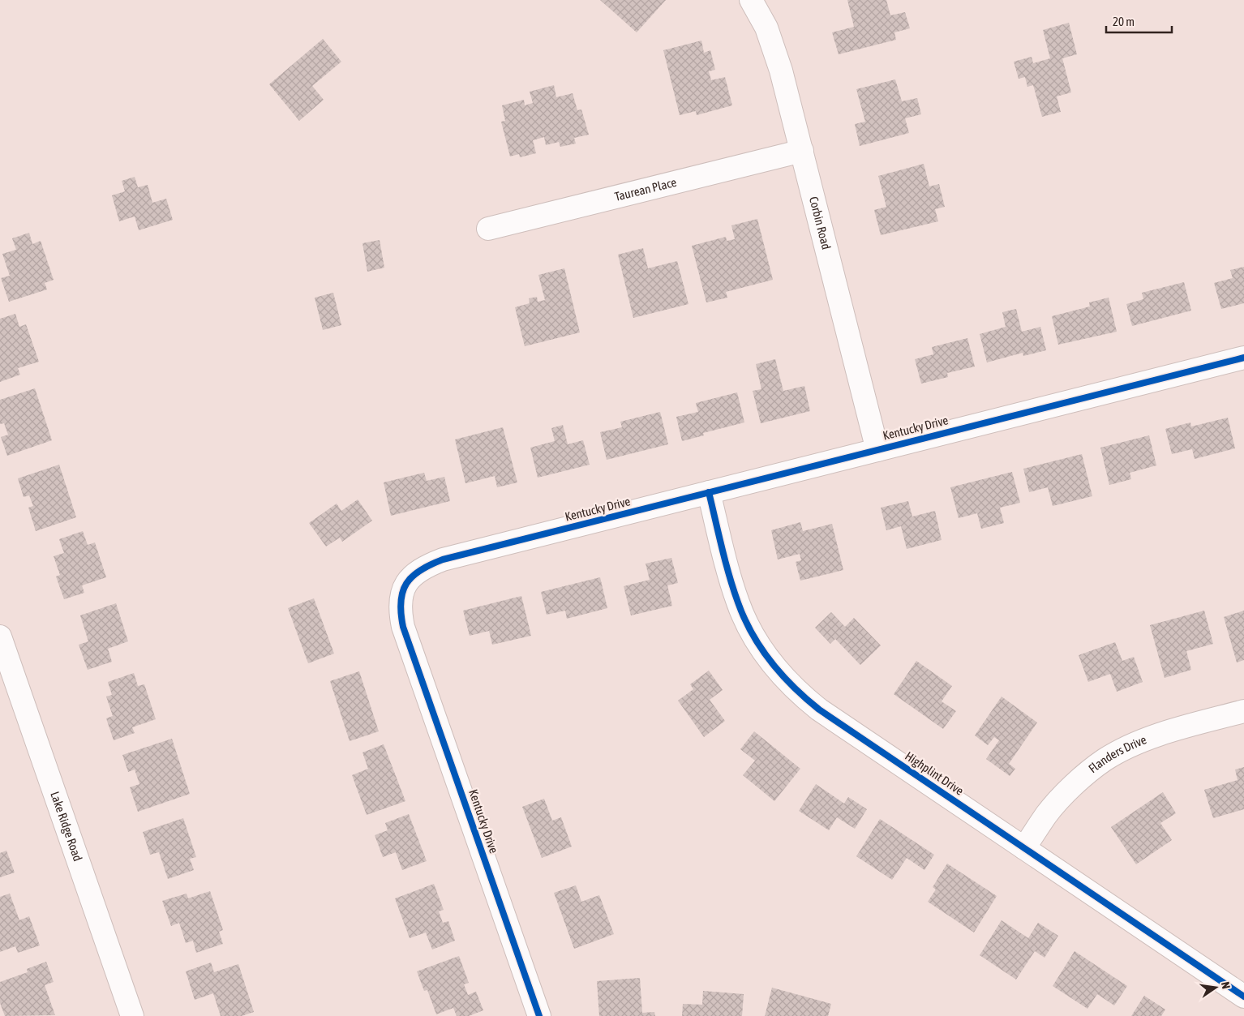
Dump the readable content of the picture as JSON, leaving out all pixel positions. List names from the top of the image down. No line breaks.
{"streets":{"street":["Taurean Place","Corbin Road","Kentucky Drive","Flanders Drive","Highplint Drive","Lake Ridge Road"]},"crossings":[["Taurean Place","Corbin Road"],["Corbin Road","Kentucky Drive"],["Kentucky Drive","Highplint Drive"],["Flanders Drive","Highplint Drive"]],"scale_bar":"20 m","north":"right"}
